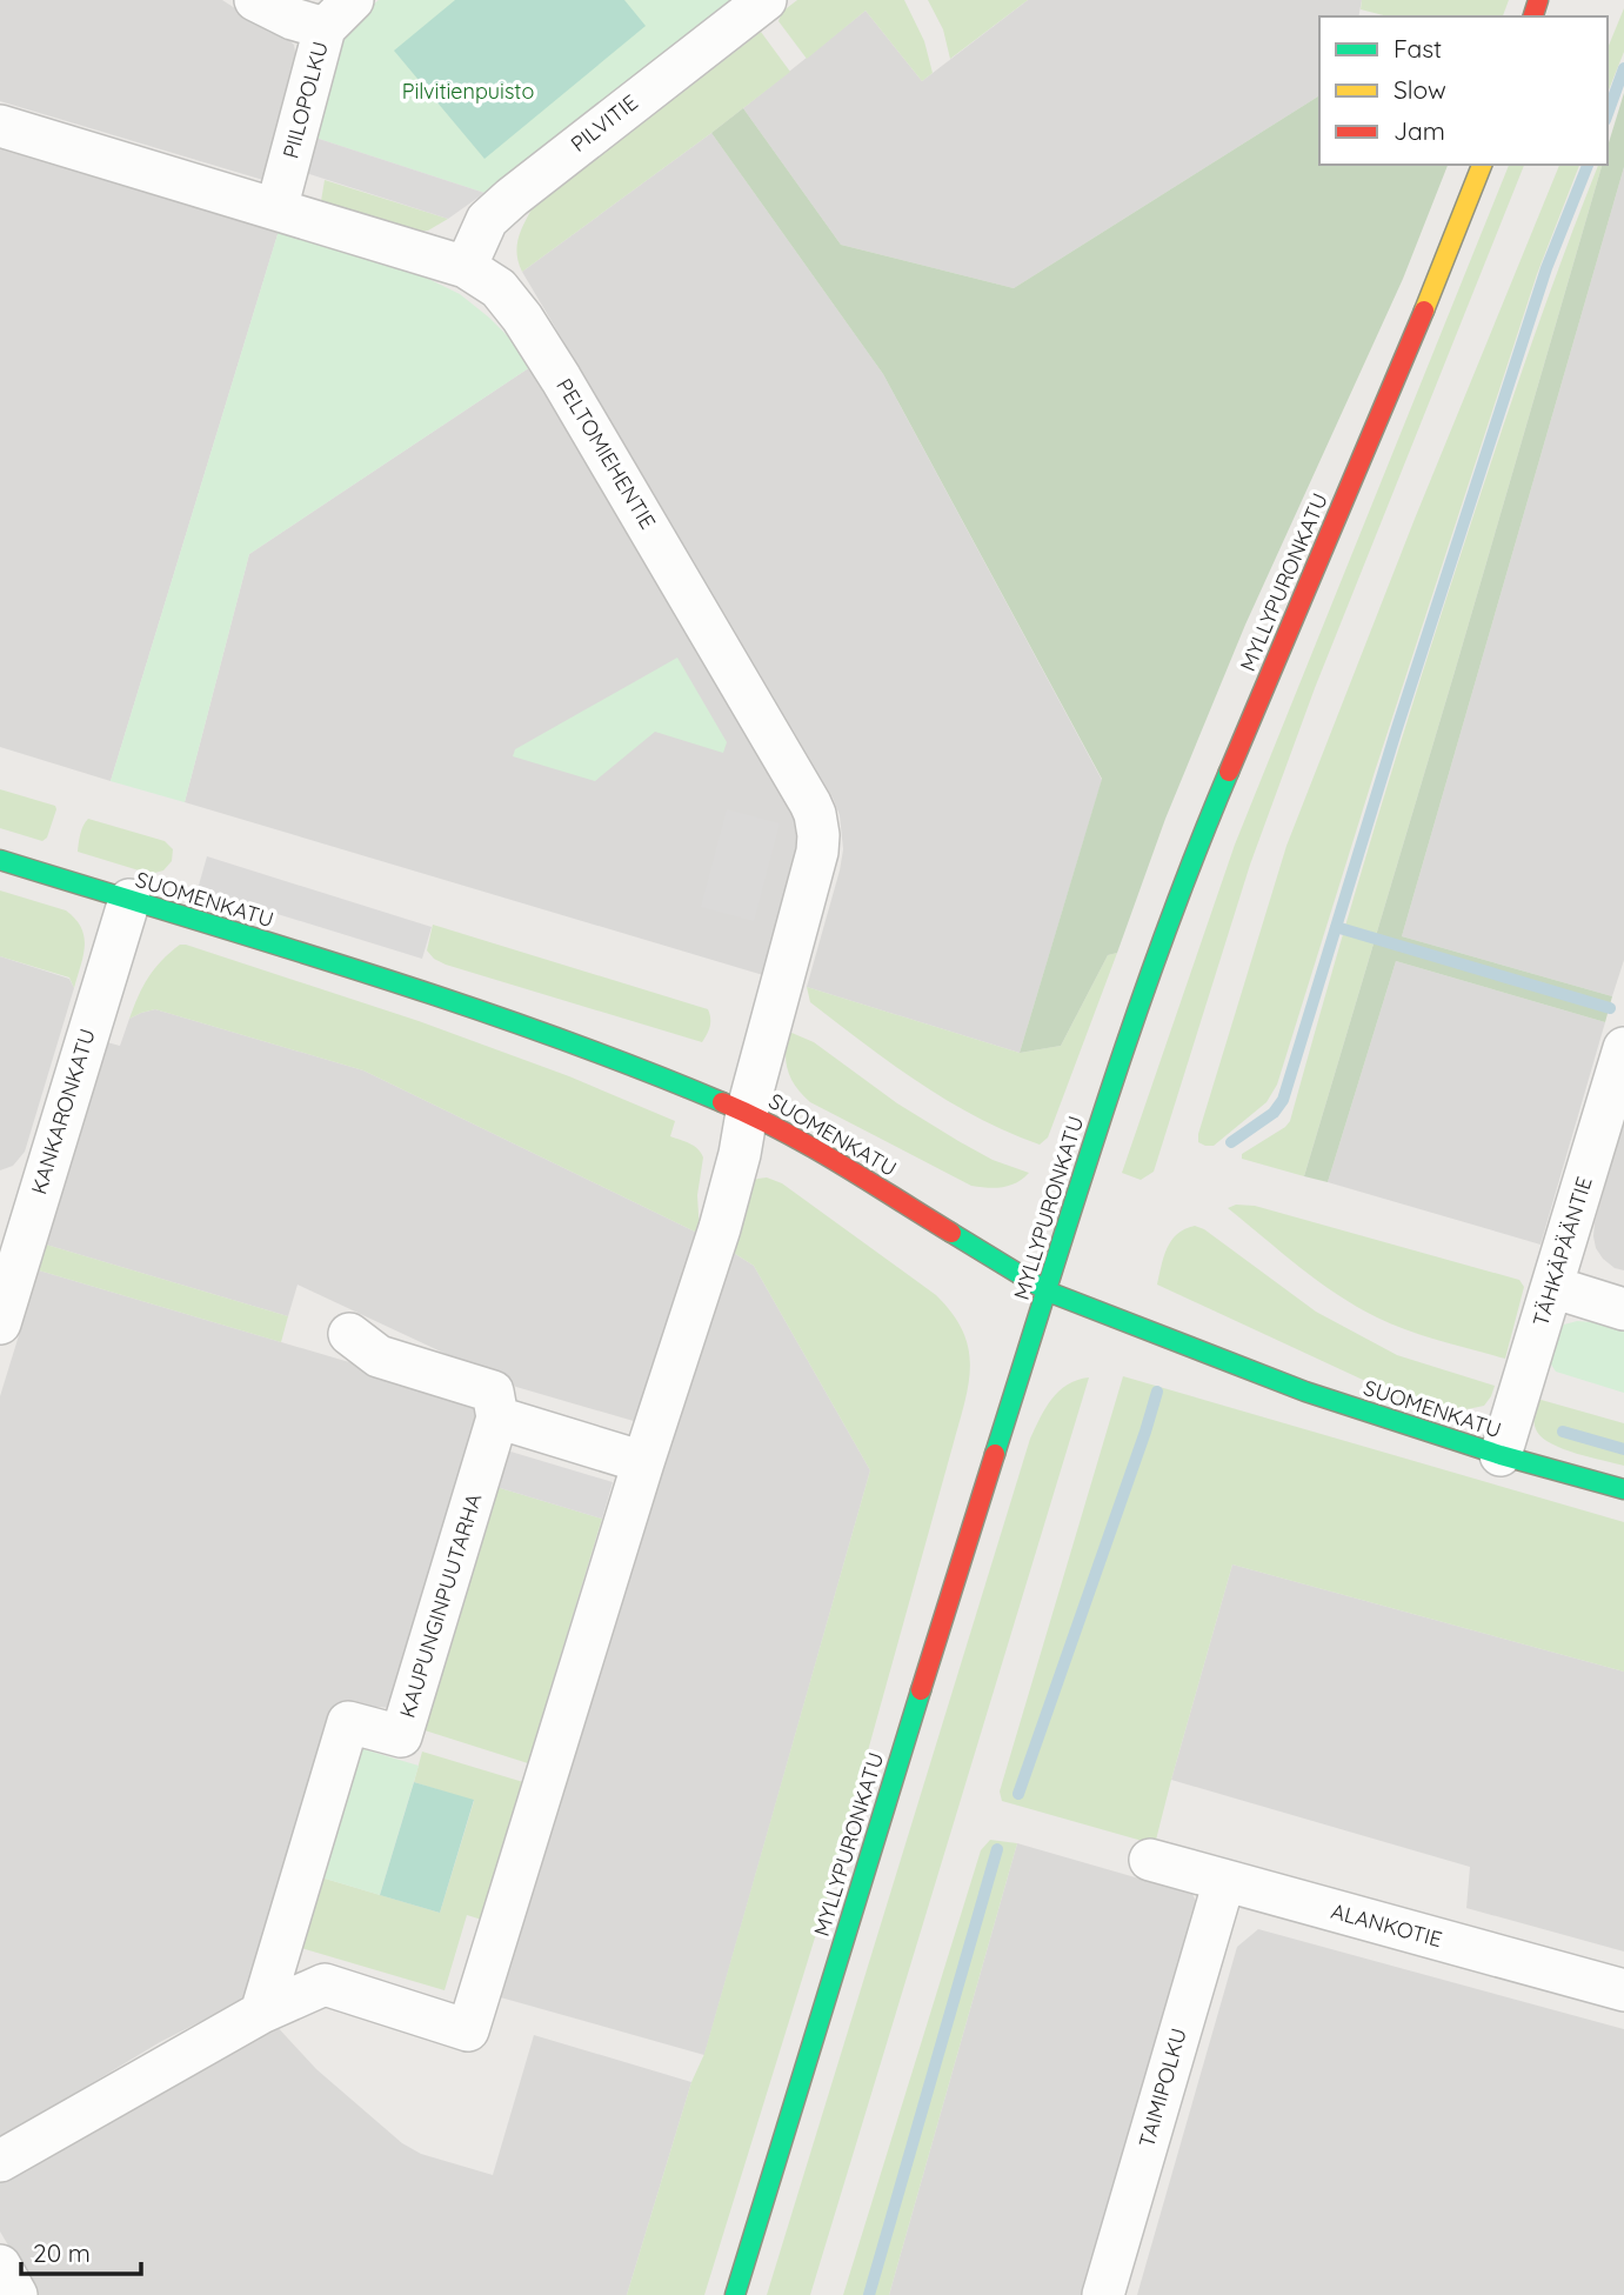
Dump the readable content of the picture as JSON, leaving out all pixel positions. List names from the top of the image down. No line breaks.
{"streets":{"street":["PIILOPOLKU","PILVITIE","PELTOMIEHENTIE","MYLLYPURONKATU","SUOMENKATU","KANKARONKATU","TÄHKÄPÄÄNTIE","KAUPUNGINPUUTARHA","ALANKOTIE","TAIMIPOLKU"]},"crossings":[["PIILOPOLKU","PELTOMIEHENTIE"],["PILVITIE","PELTOMIEHENTIE"],["PELTOMIEHENTIE","SUOMENKATU"],["MYLLYPURONKATU","SUOMENKATU"],["SUOMENKATU","KANKARONKATU"],["SUOMENKATU","TÄHKÄPÄÄNTIE"],["ALANKOTIE","TAIMIPOLKU"]],"parks":["Pilvitienpuisto"],"legend":["Fast","Slow","Jam"],"scale_bar":"20 m"}
